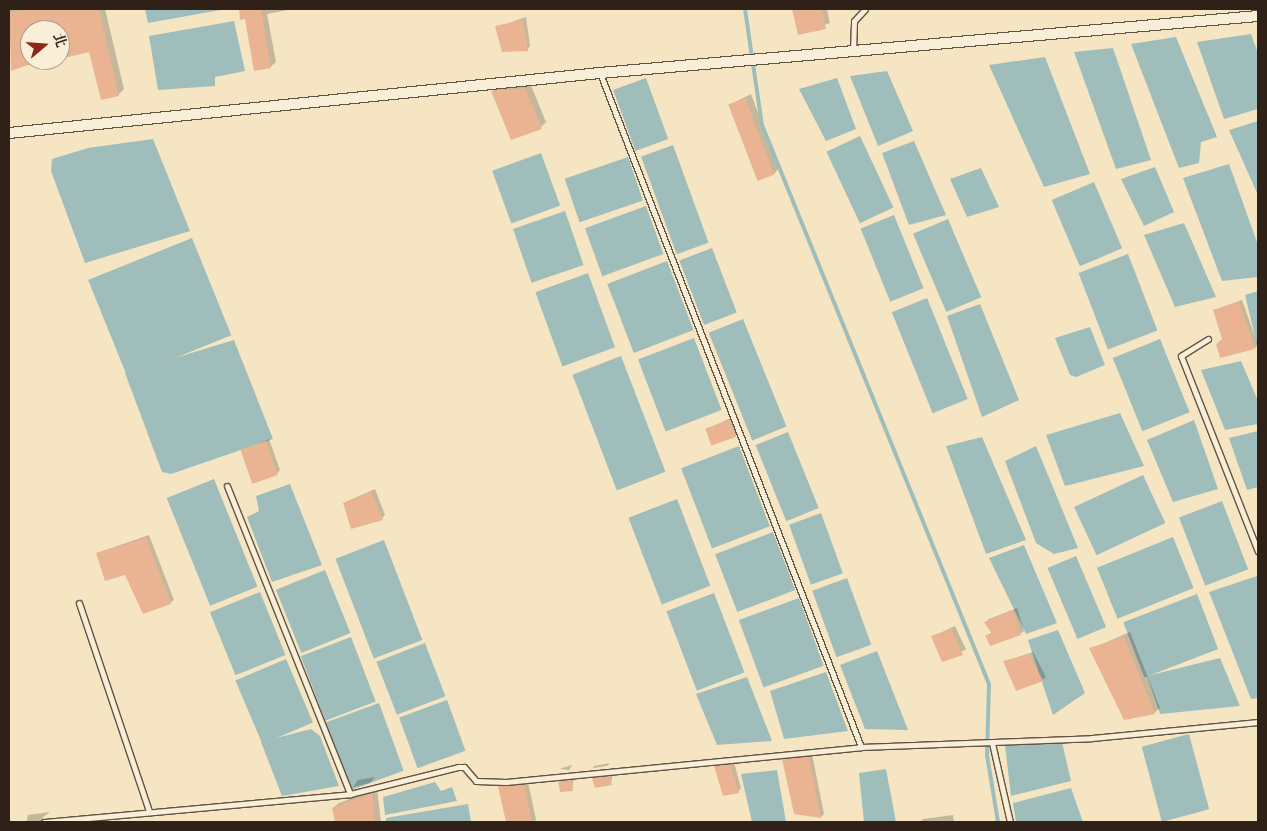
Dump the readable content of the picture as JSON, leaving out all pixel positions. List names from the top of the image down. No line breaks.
{"north":"right"}
